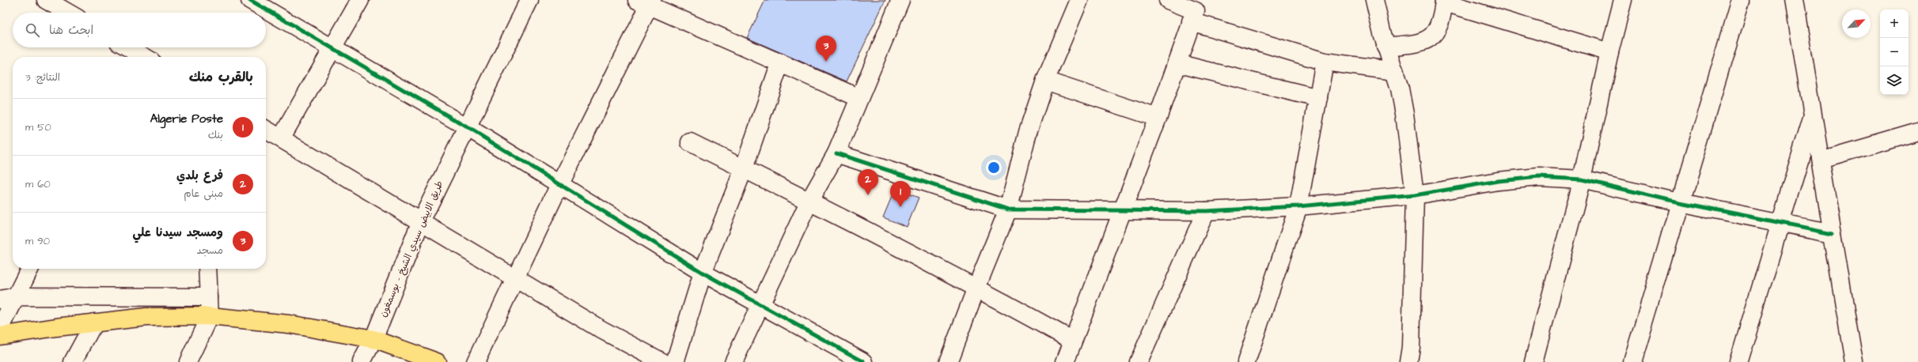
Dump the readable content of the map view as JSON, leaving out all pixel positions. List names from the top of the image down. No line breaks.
{"streets":{"street":["طريق الابيض سيدي الشيخ - بوسمغون"]},"north":"top right","page":{"map_buttons":["+","−"],"search":"ابحث هنا","pins":["3","2","1"],"heading":["بالقرب منك","النتائج: 3"],"list":[{"mark":"1","name":"Algerie Poste","note":"بنك","value":"50 m"},{"mark":"2","name":"فرع بلدي","note":"مبنى عام","value":"60 m"},{"mark":"3","name":"ومسجد سيدنا علي","note":"مسجد","value":"90 m"}]}}
